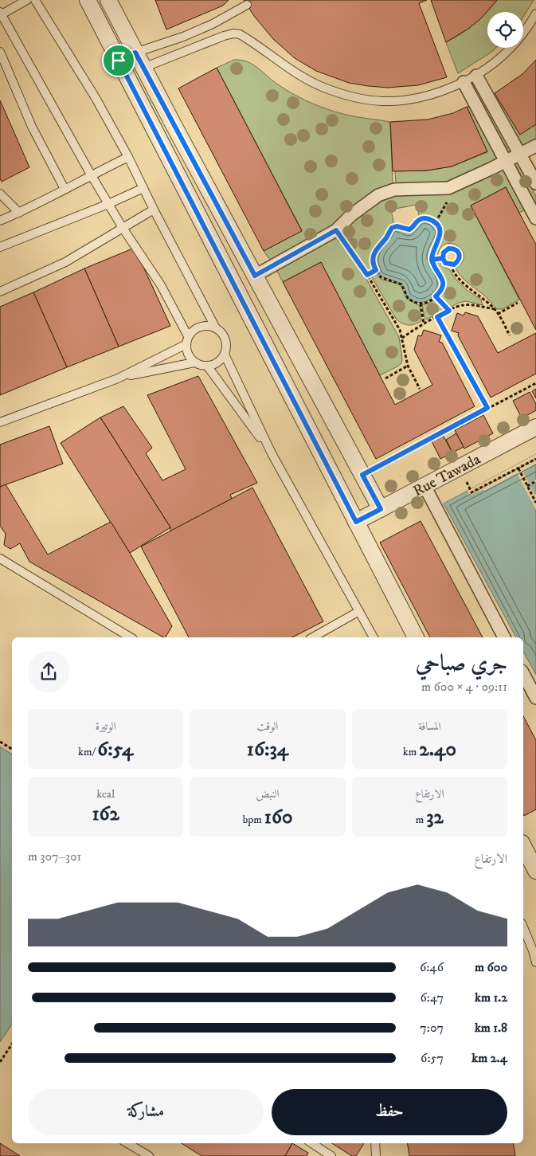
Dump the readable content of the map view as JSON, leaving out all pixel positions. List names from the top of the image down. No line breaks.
{"streets":{"street":["Rue Tawada"]},"page":{"heading":["جري صباحي","09:11 · 4 × 600 m"],"stats":[["المسافة","2.40 km"],["الوقت","16:34"],["الوتيرة","6:54 /km"],["الارتفاع","32 m"],["النبض","160 bpm"],["kcal","162"]],"chart":["الارتفاع","301–307 m"],"list":[{"name":"600 m","note":"6:46"},{"name":"1.2 km","note":"6:47"},{"name":"1.8 km","note":"7:07"},{"name":"2.4 km","note":"6:57"}],"buttons":["حفظ","مشاركة"]}}
